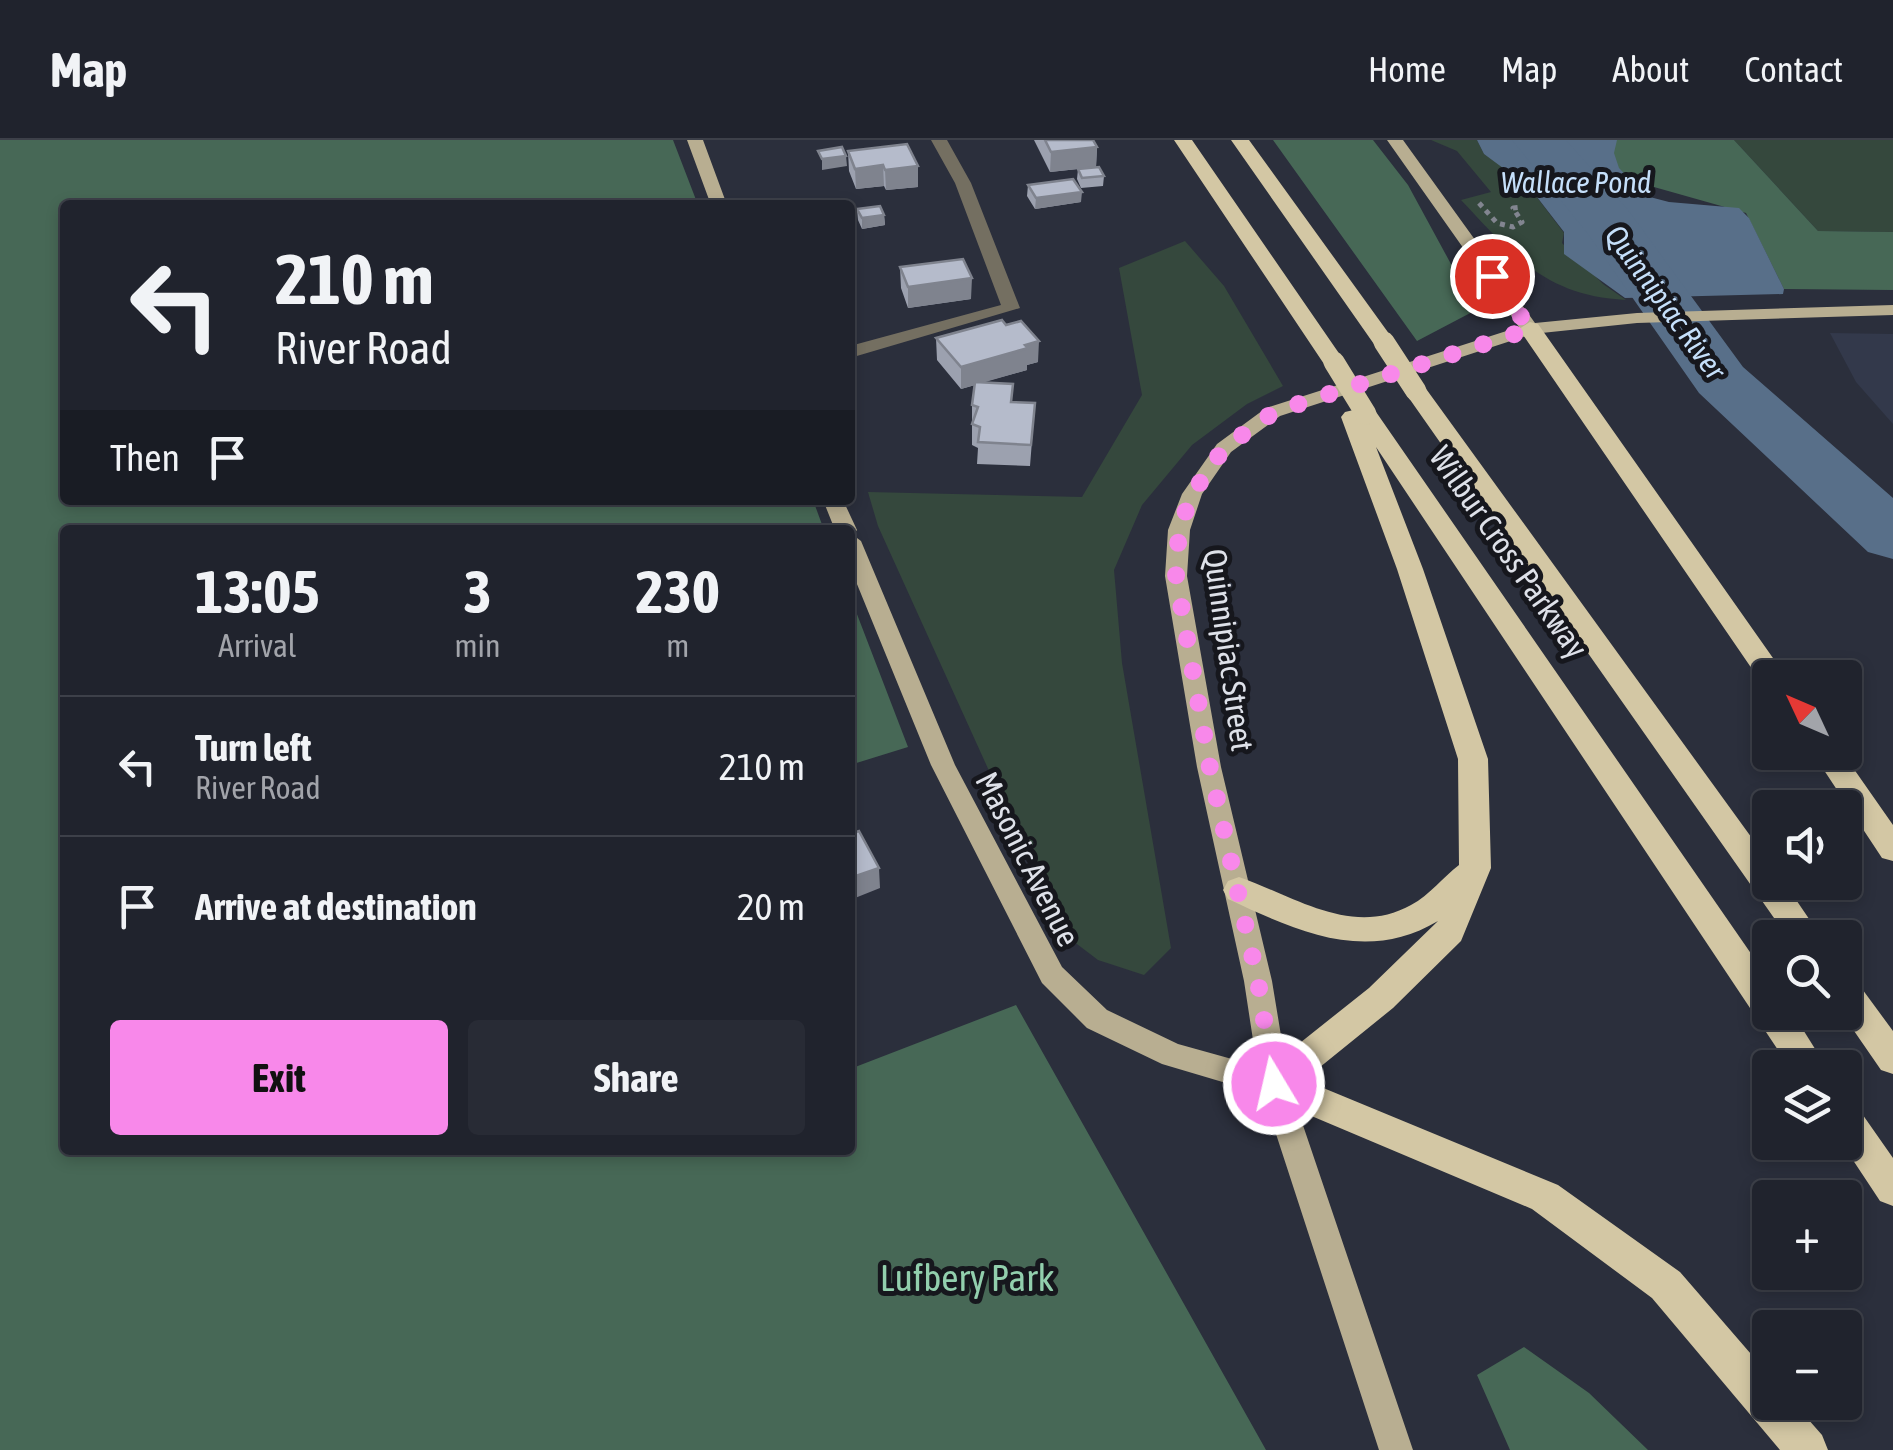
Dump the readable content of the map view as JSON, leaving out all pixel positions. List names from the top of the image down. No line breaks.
{"streets":{"highway":["Wilbur Cross Parkway"],"main road":["Quinnipiac Street","Masonic Avenue"]},"crossings":[["Quinnipiac Street","Masonic Avenue"]],"water":["Wallace Pond","Quinnipiac River"],"parks":["Lufbery Park"],"north":"top left","page":{"header":"Map","nav":["Home","Map","About","Contact"],"turn":["210 m","River Road"],"then":"Then","eta":["13:05","Arrival","3","min","230","m"],"map_buttons":["+","−"],"list":[{"name":"Turn left","note":"River Road","value":"210 m"},{"name":"Arrive at destination","value":"20 m"}],"buttons":["Exit","Share"]}}
